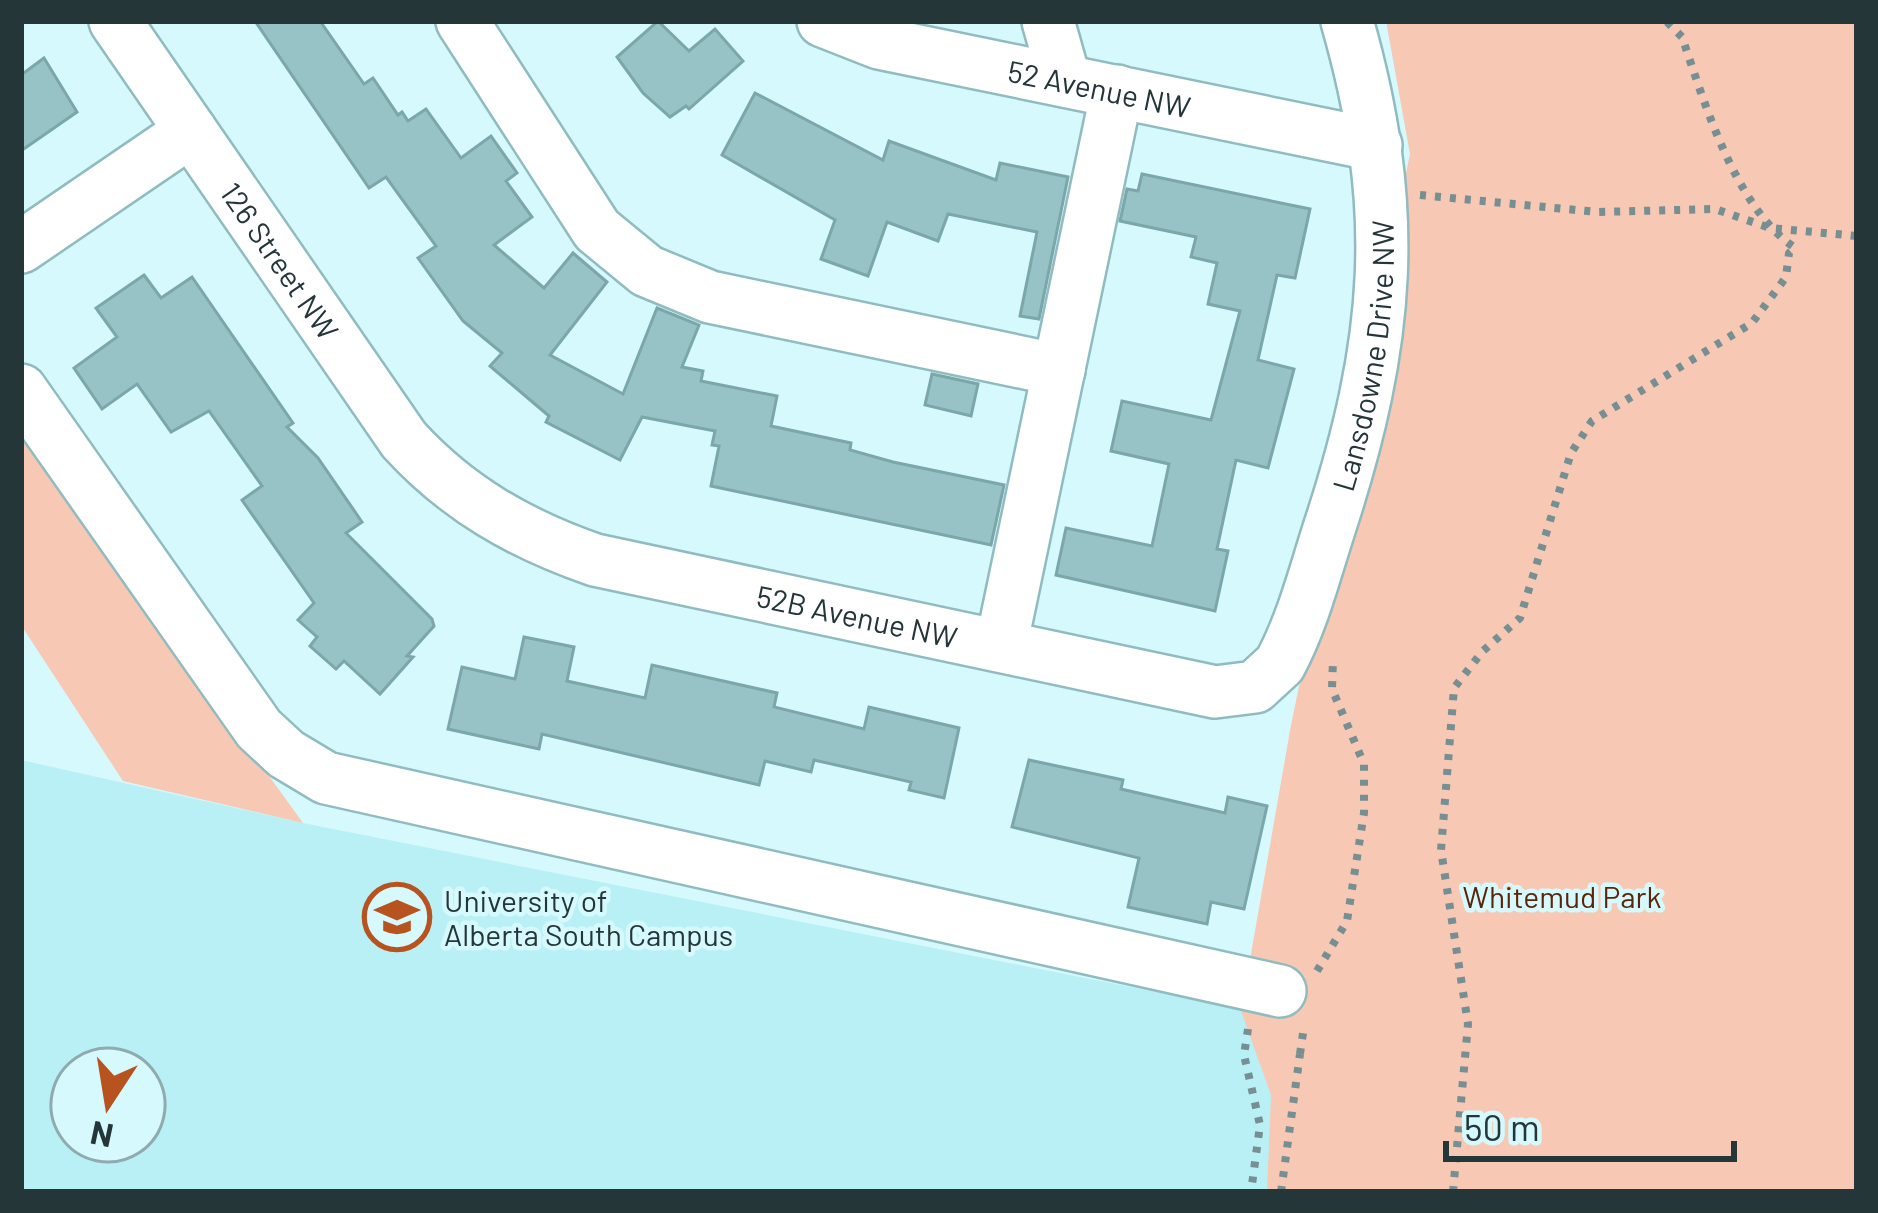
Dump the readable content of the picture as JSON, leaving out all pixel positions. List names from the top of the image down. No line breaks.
{"streets":{"street":["52 Avenue NW","126 Street NW","Lansdowne Drive NW","52B Avenue NW"]},"crossings":[["52 Avenue NW","Lansdowne Drive NW"],["126 Street NW","52B Avenue NW"],["Lansdowne Drive NW","52B Avenue NW"]],"parks":["Whitemud Park"],"places":{"school or university":["University of Alberta South Campus"]},"scale_bar":"50 m","north":"bottom"}
